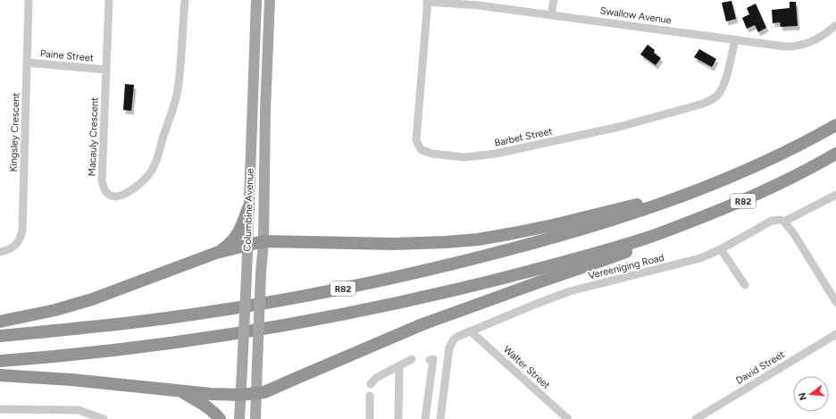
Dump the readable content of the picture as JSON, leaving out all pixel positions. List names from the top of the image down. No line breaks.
{"streets":{"highway":["R82"],"main road":["Columbine Avenue"],"street":["Swallow Avenue","Paine Street","Kingsley Crescent","Macauly Crescent","Barbet Street","Vereeniging Road","Walter Street","David Street"]},"crossings":[["Swallow Avenue","Barbet Street"],["Paine Street","Kingsley Crescent"],["Paine Street","Macauly Crescent"],["Vereeniging Road","Walter Street"]],"north":"left"}
